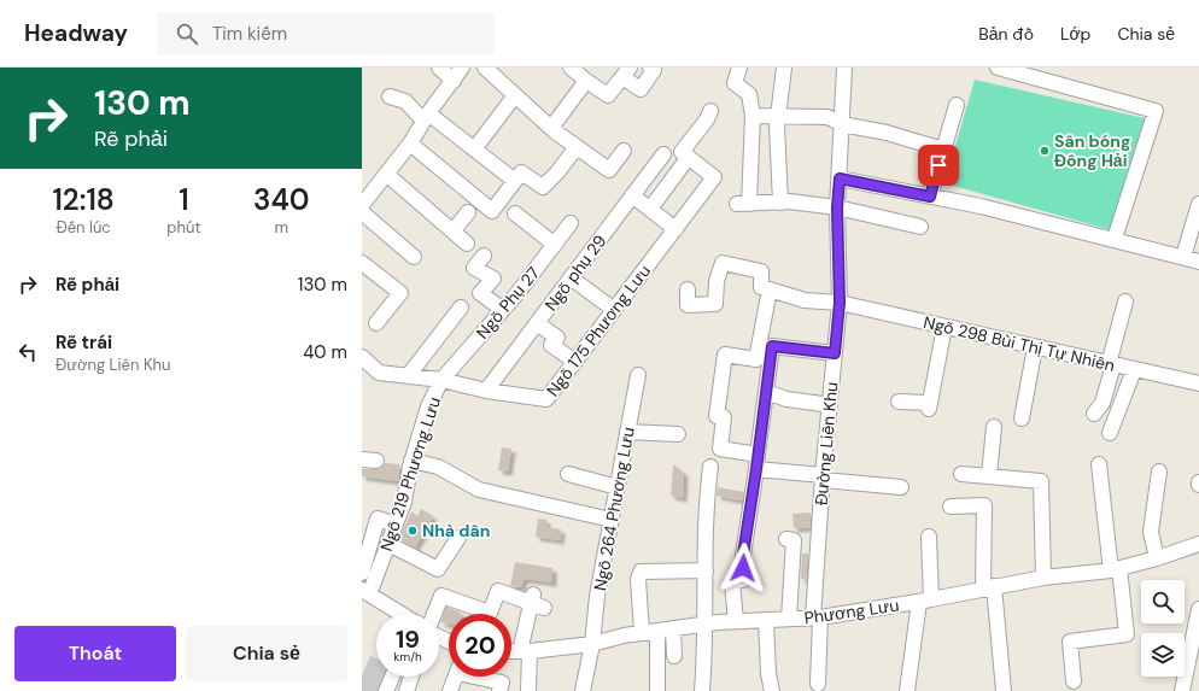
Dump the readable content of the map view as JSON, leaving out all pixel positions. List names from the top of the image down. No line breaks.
{"streets":{"street":["Ngõ phụ 29","Ngõ Phụ 27","Ngõ 175 Phương Lưu","Ngõ 298 Bùi Thị Tự Nhiên","Đường Liên Khu","Ngõ 219 Phương Lưu","Ngõ 264 Phương Lưu","Phương Lưu"]},"crossings":[["Ngõ phụ 29","Ngõ 175 Phương Lưu"],["Ngõ Phụ 27","Ngõ 175 Phương Lưu"],["Ngõ Phụ 27","Ngõ 219 Phương Lưu"],["Ngõ 175 Phương Lưu","Ngõ 219 Phương Lưu"],["Ngõ 298 Bùi Thị Tự Nhiên","Đường Liên Khu"],["Đường Liên Khu","Phương Lưu"],["Ngõ 264 Phương Lưu","Phương Lưu"]],"places":["Sân bóng Đông Hải","Nhà dân"],"page":{"header":"Headway","search":"Tìm kiếm","nav":["Bản đồ","Lớp","Chia sẻ"],"turn":["130 m","Rẽ phải"],"eta":["12:18","Đến lúc","1","phút","340","m"],"list":[{"name":"Rẽ phải","value":"130 m"},{"name":"Rẽ trái","note":"Đường Liên Khu","value":"40 m"}],"speed":"19 km/h","limit":"20","buttons":["Thoát","Chia sẻ"]}}
